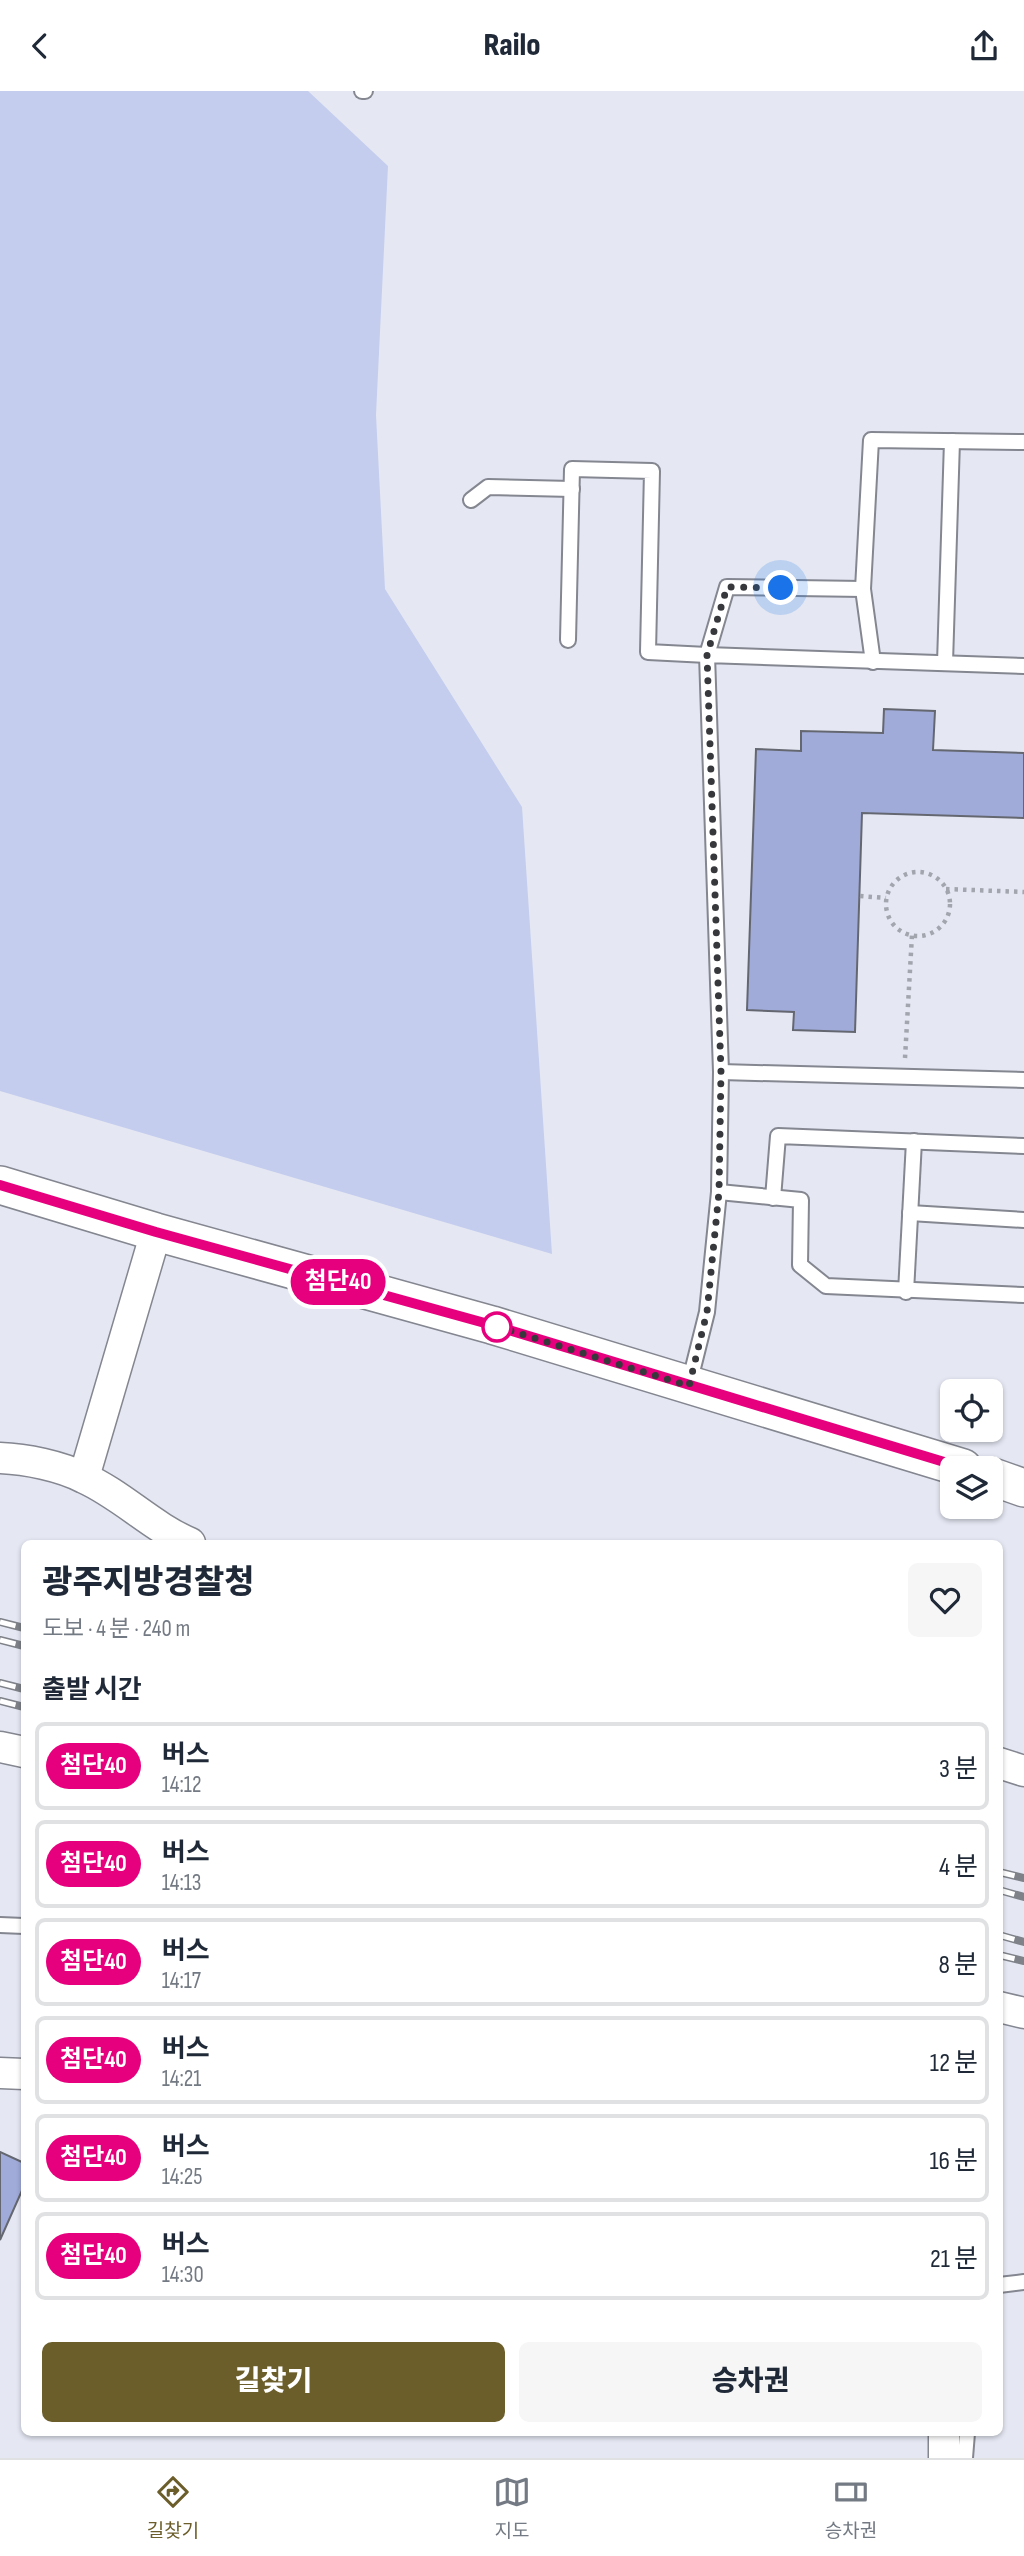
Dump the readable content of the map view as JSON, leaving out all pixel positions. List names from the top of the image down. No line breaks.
{"lines":["bus line 첨단40"],"page":{"header":"Railo","on_map":"첨단40","heading":[["광주지방경찰청","도보 · 4 분 · 240 m"],"출발 시간"],"list":[{"mark":"첨단40","name":"버스","note":"14:12","value":"3 분"},{"mark":"첨단40","name":"버스","note":"14:13","value":"4 분"},{"mark":"첨단40","name":"버스","note":"14:17","value":"8 분"},{"mark":"첨단40","name":"버스","note":"14:21","value":"12 분"},{"mark":"첨단40","name":"버스","note":"14:25","value":"16 분"},{"mark":"첨단40","name":"버스","note":"14:30","value":"21 분"}],"buttons":["길찾기","승차권"],"tabs":["길찾기","지도","승차권"]}}
